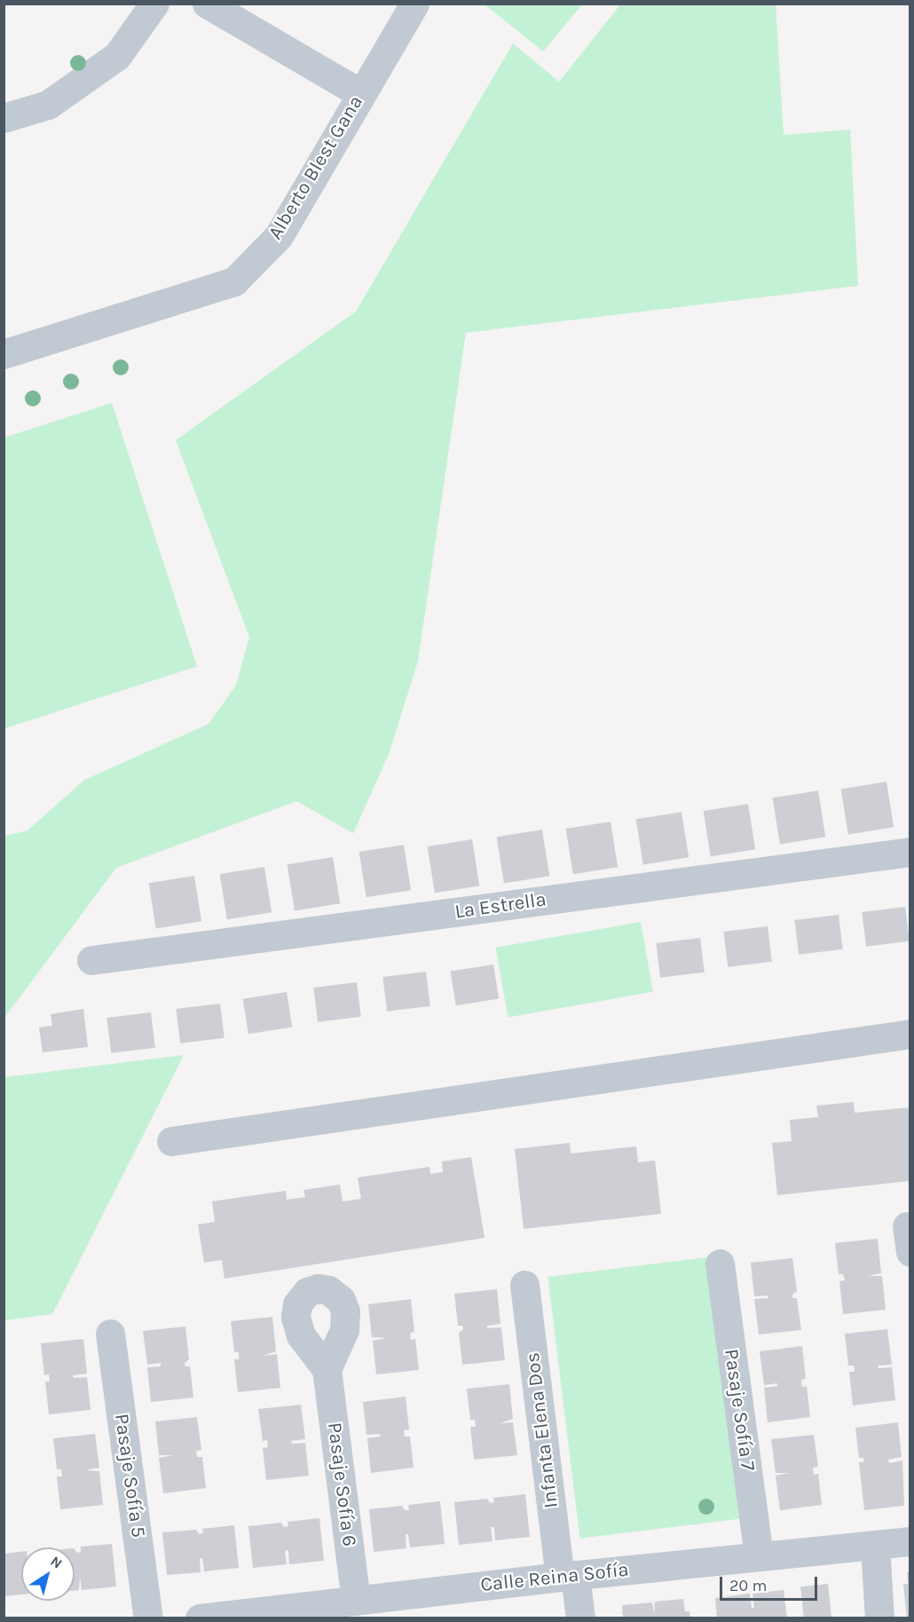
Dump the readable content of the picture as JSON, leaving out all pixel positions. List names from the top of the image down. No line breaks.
{"streets":{"street":["Alberto Blest Gana","La Estrella","Pasaje Sofía 7","Infanta Elena Dos","Pasaje Sofía 5","Pasaje Sofía 6","Calle Reina Sofía"]},"crossings":[["Pasaje Sofía 7","Calle Reina Sofía"],["Infanta Elena Dos","Calle Reina Sofía"],["Pasaje Sofía 6","Calle Reina Sofía"]],"scale_bar":"20 m","north":"top right"}
